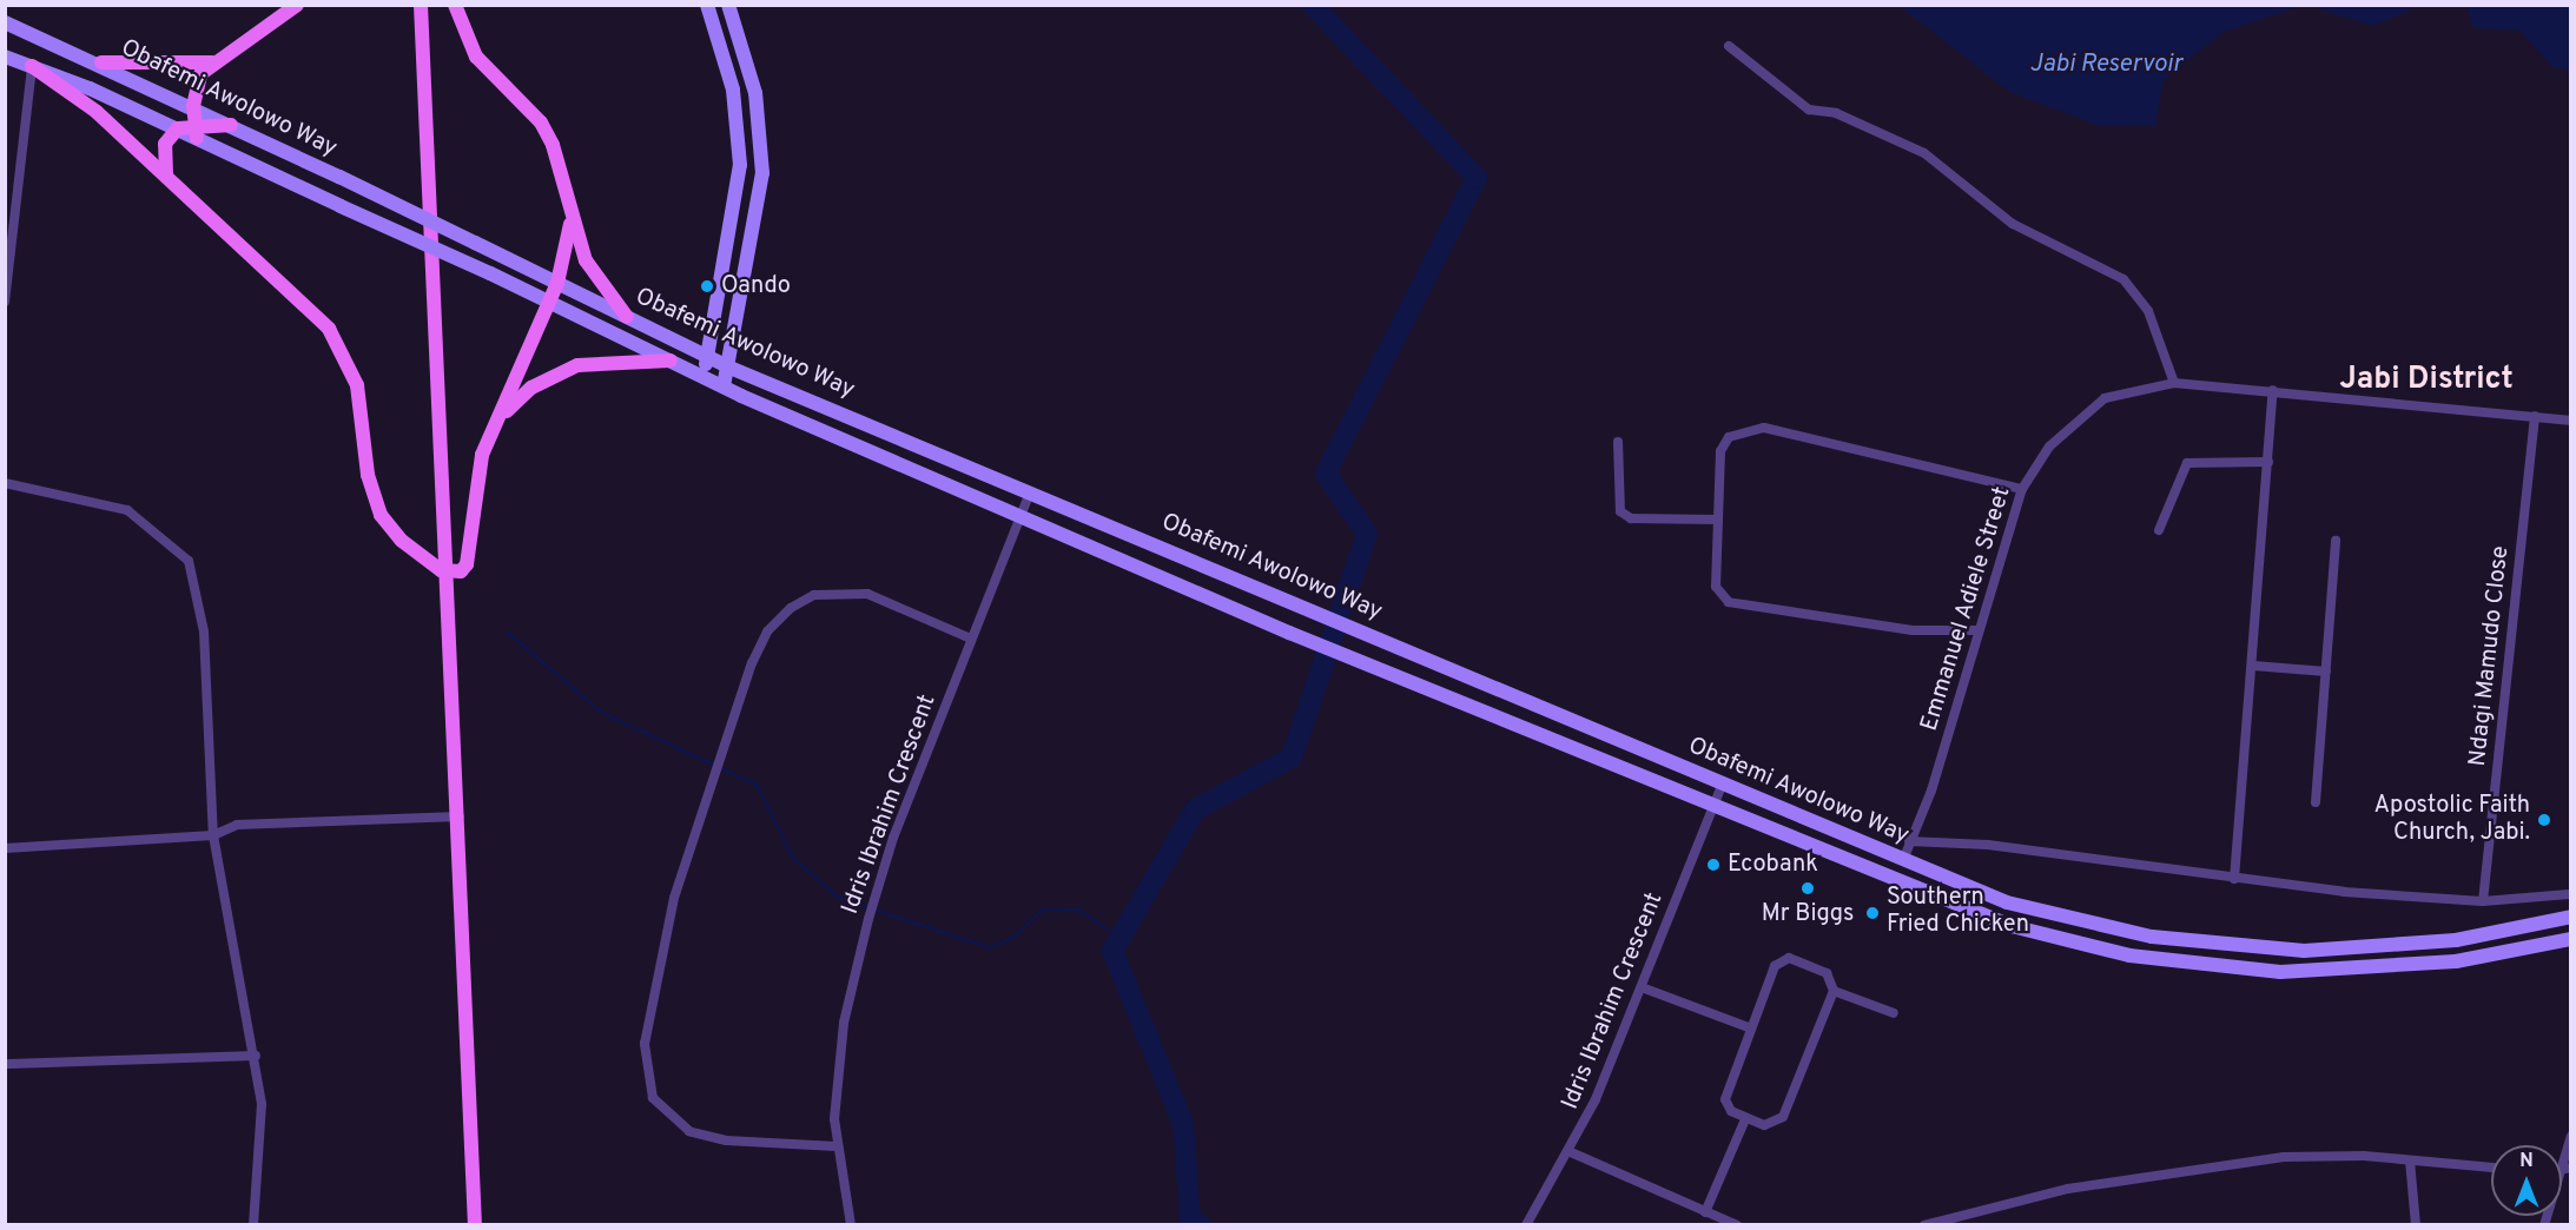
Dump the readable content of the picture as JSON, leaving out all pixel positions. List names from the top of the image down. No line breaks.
{"streets":{"main road":["Obafemi Awolowo Way"],"street":["Emmanuel Adiele Street","Ndagi Mamudo Close","Idris Ibrahim Crescent"]},"crossings":[["Obafemi Awolowo Way","Emmanuel Adiele Street"],["Obafemi Awolowo Way","Idris Ibrahim Crescent"],["Emmanuel Adiele Street","Ndagi Mamudo Close"]],"districts":["Jabi District"],"water":["Jabi Reservoir"],"places":["Oando","Apostolic Faith Church, Jabi.","Ecobank","Mr Biggs","Southern Fried Chicken"],"north":"top"}
